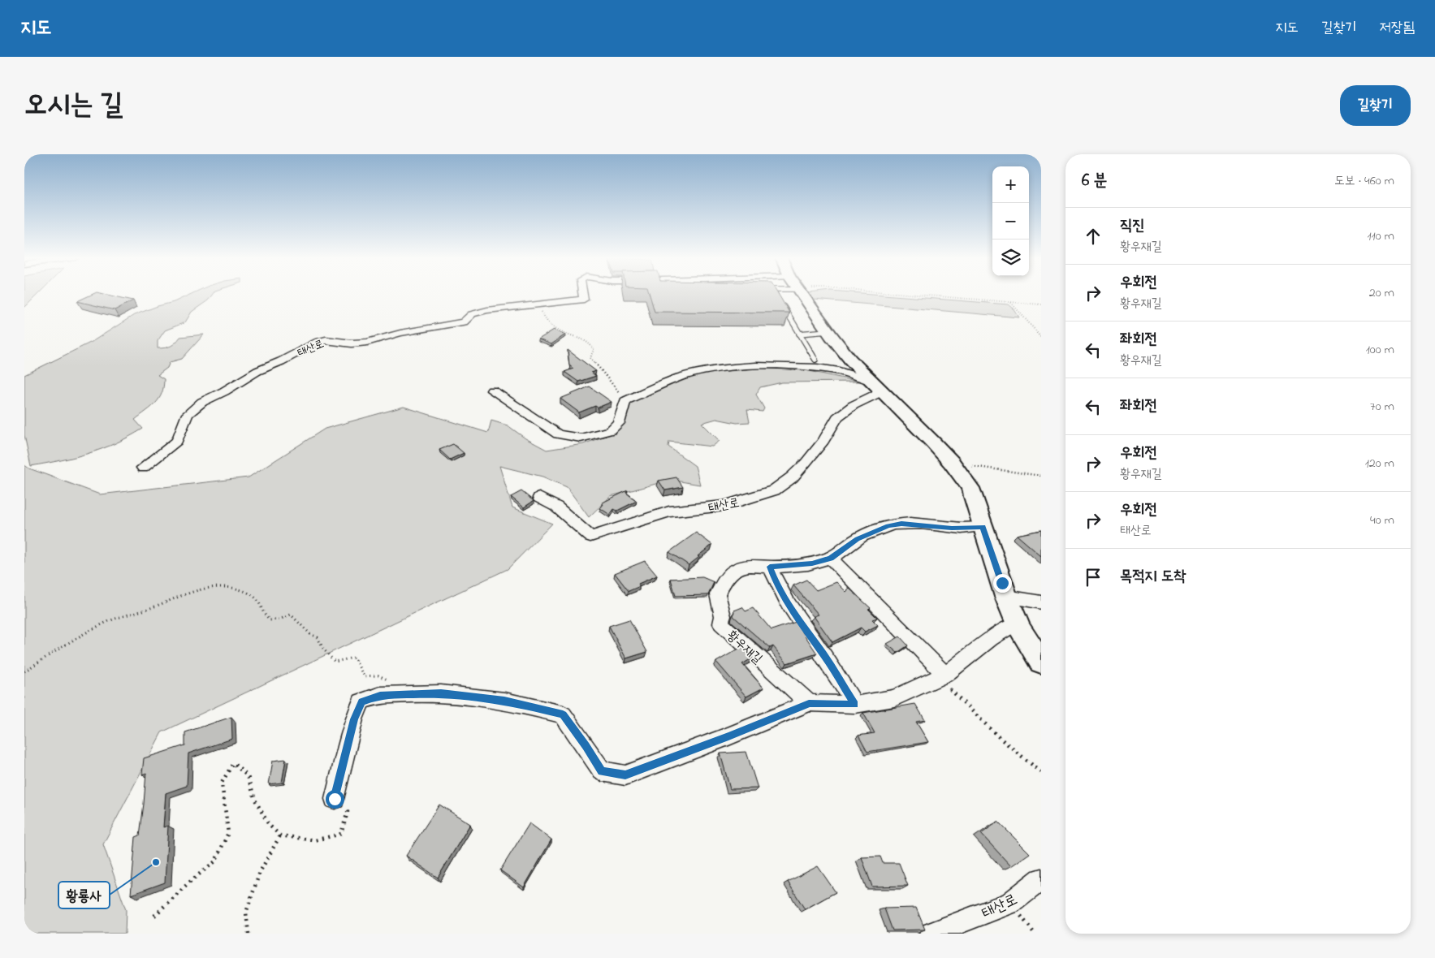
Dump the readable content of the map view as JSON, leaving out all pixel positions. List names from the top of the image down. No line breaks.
{"streets":{"street":["태산로","황우재길"]},"places":["황룡사"],"page":{"header":"지도","nav":["지도","길찾기","저장됨"],"title":"오시는 길","buttons":"길찾기","heading":["6 분","도보 · 460 m"],"map_buttons":["+","−"],"list":[["직진","황우재길","110 m"],["우회전","황우재길","20 m"],["좌회전","황우재길","100 m"],["좌회전","70 m"],["우회전","황우재길","120 m"],["우회전","태산로","40 m"],"목적지 도착"]}}
